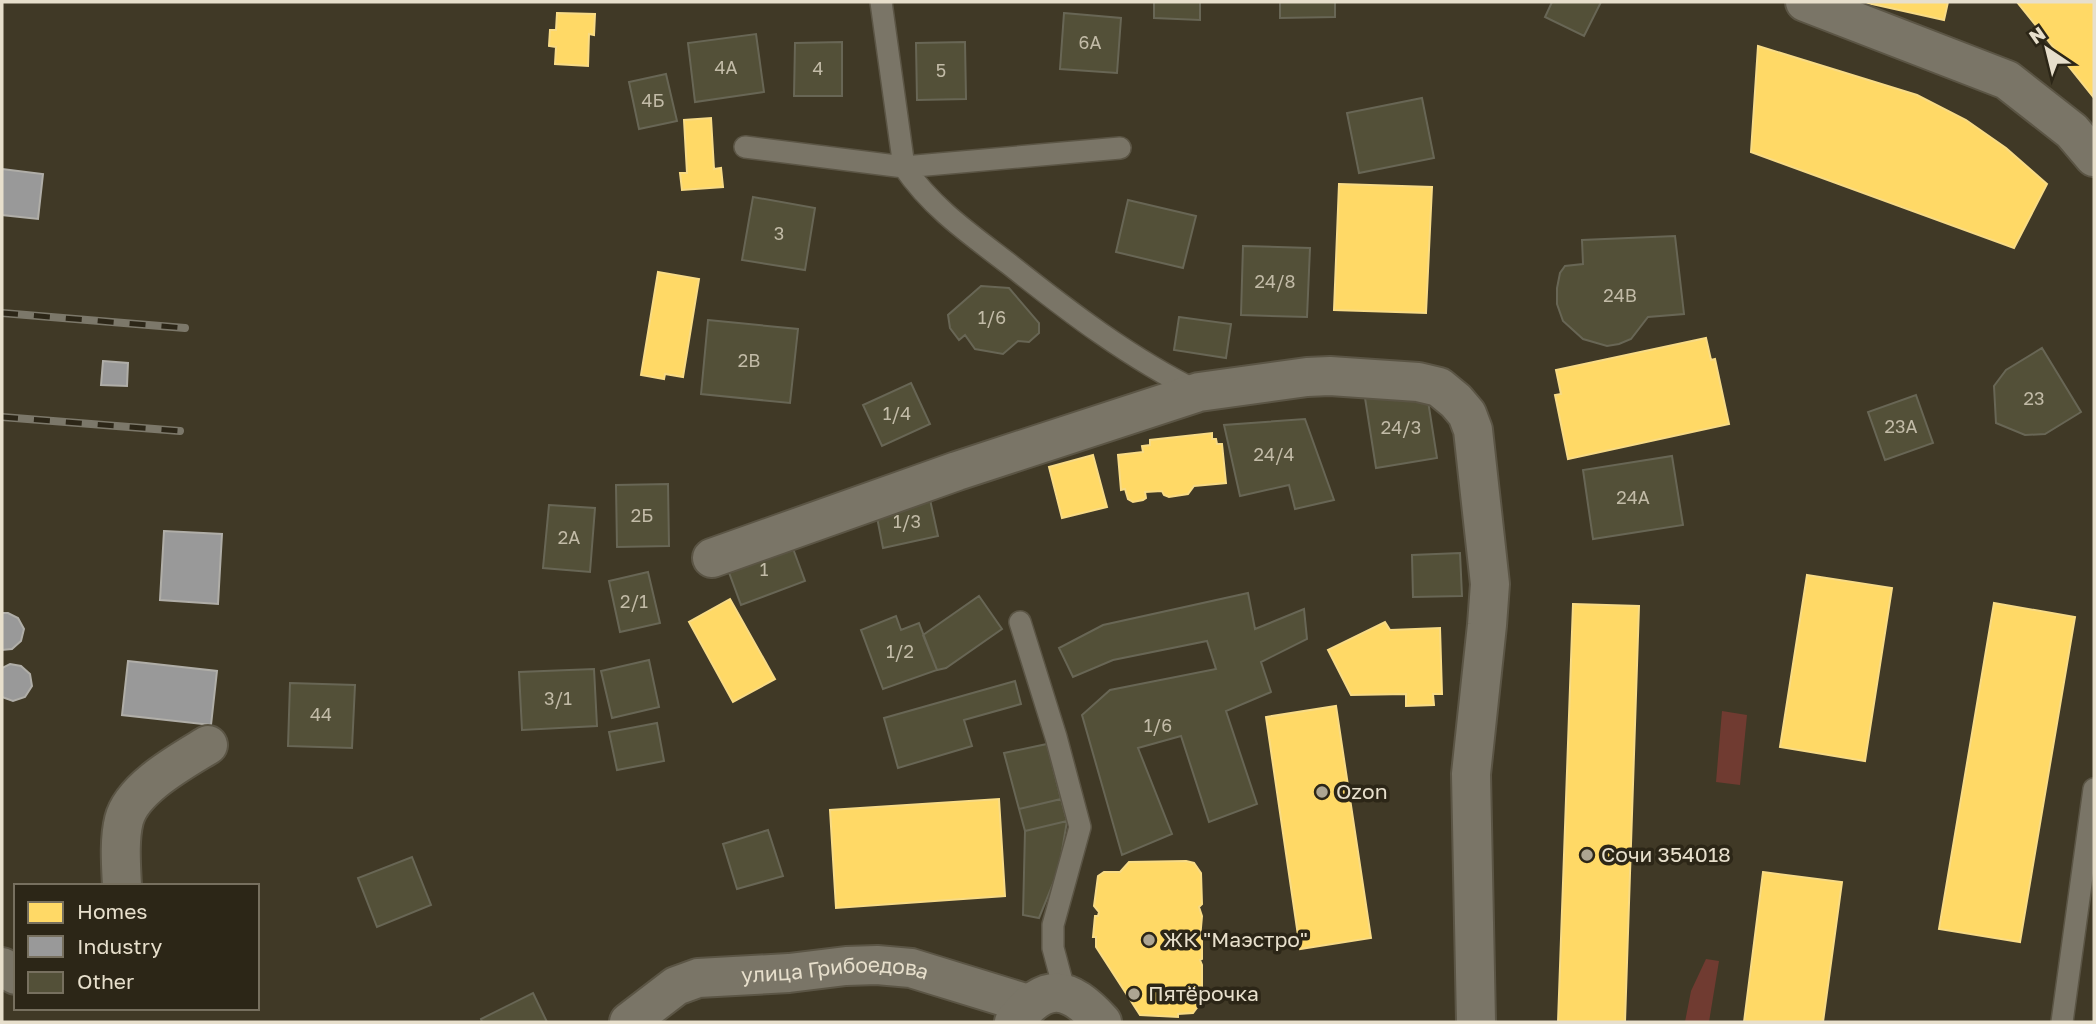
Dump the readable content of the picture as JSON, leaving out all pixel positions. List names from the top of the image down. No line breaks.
{"streets":{"street":["улица Грибоедова"]},"places":["Ozon","Сочи 354018","ЖК \"Маэстро\"","Пятёрочка"],"house_numbers":["6А","4А","4","5","4Б","3","24/8","24В","1/6","2В","23","1/4","23А","24/3","24/4","24А","2Б","1/3","2А","1","2/1","1/2","3/1","44","1/6"],"legend":["Homes","Industry","Other"],"north":"top left"}
